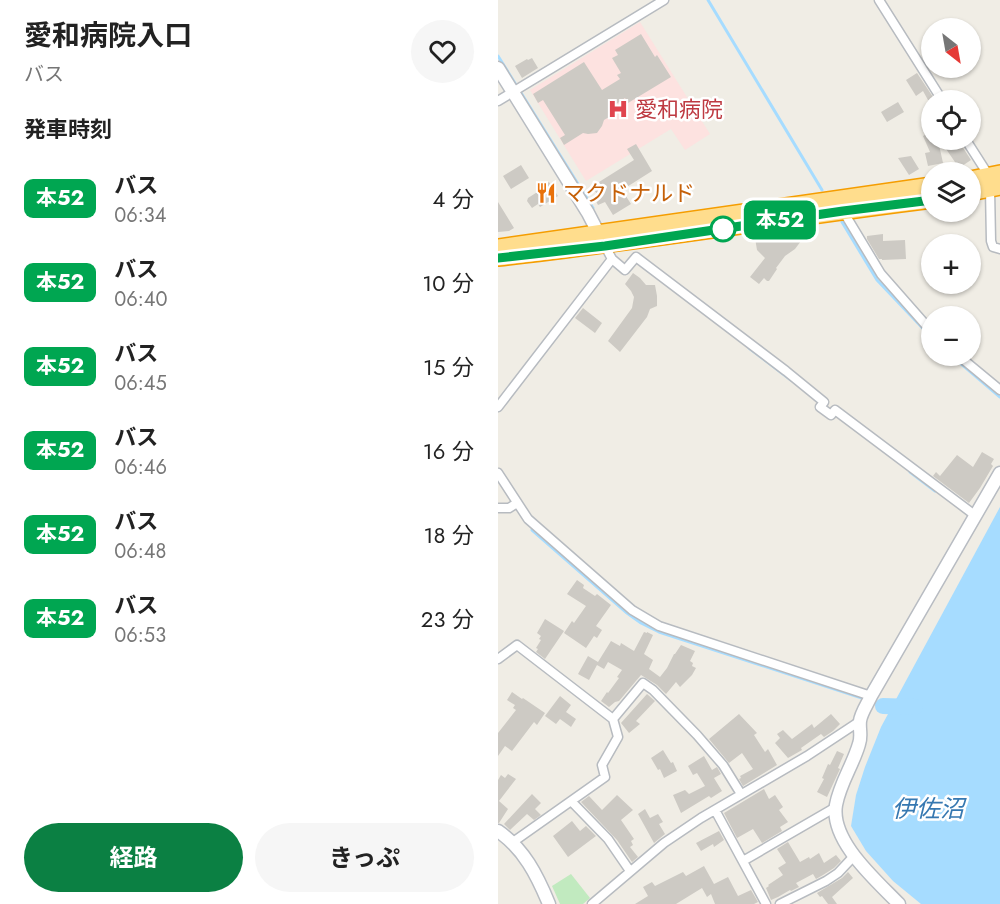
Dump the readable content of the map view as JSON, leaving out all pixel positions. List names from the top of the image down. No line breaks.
{"water":["伊佐沼"],"places":{"hospital":["愛和病院"],"restaurant":["マクドナルド"]},"lines":["bus line 本52"],"north":"bottom right","page":{"heading":[["愛和病院入口","バス"],"発車時刻"],"on_map":"本52","map_buttons":["+","−"],"list":[{"mark":"本52","name":"バス","note":"06:34","value":"4 分"},{"mark":"本52","name":"バス","note":"06:40","value":"10 分"},{"mark":"本52","name":"バス","note":"06:45","value":"15 分"},{"mark":"本52","name":"バス","note":"06:46","value":"16 分"},{"mark":"本52","name":"バス","note":"06:48","value":"18 分"},{"mark":"本52","name":"バス","note":"06:53","value":"23 分"}],"buttons":["経路","きっぷ"]}}
